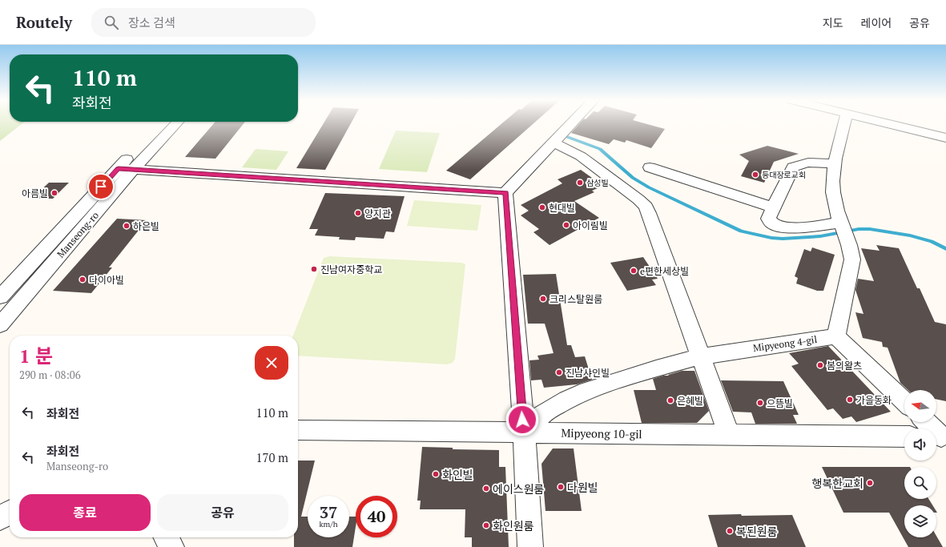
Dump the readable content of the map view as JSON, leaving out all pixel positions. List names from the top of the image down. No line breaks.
{"streets":{"street":["Manseong-ro","Mipyeong 4-gil","Mipyeong 10-gil"]},"crossings":[["Mipyeong 4-gil","Mipyeong 10-gil"]],"places":["등대장로교회","삼성빌","아름빌","현대빌","양지관","아이림빌","하은빌","진남여자중학교","e편한세상빌","다이아빌","크리스탈원룸","봄의왈츠","진남샤인빌","가을동화","은혜빌","으뜸빌","화인빌","행복한교회","다원빌","에이스원룸","화인원룸","복된원룸"],"north":"left","page":{"header":"Routely","search":"장소 검색","nav":["지도","레이어","공유"],"turn":["110 m","좌회전"],"heading":["1 분","290 m · 08:06"],"list":[{"name":"좌회전","value":"110 m"},{"name":"좌회전","note":"Manseong-ro","value":"170 m"}],"buttons":["종료","공유"],"speed":"37 km/h","limit":"40"}}
